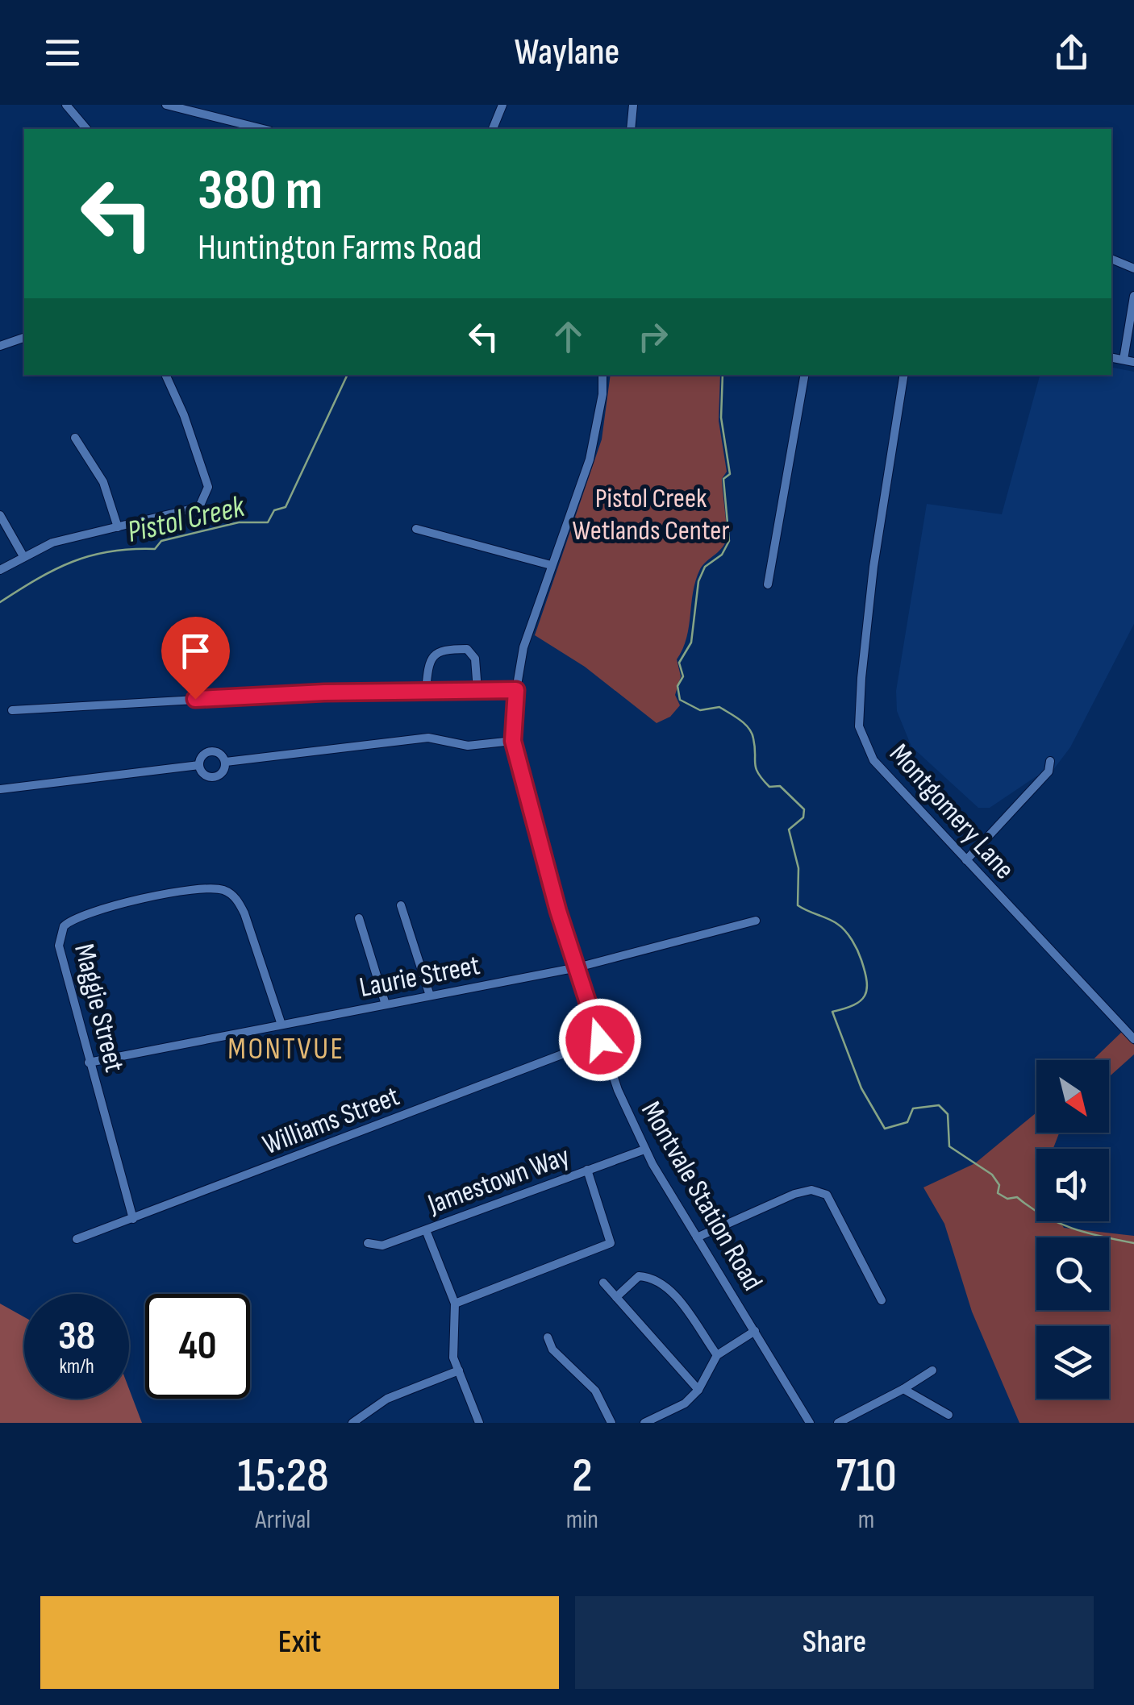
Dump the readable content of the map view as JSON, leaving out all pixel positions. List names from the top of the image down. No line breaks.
{"streets":{"street":["Montgomery Lane","Laurie Street","Maggie Street","Williams Street","Jamestown Way","Montvale Station Road"]},"crossings":[["Laurie Street","Maggie Street"],["Laurie Street","Montvale Station Road"],["Maggie Street","Williams Street"],["Williams Street","Montvale Station Road"],["Jamestown Way","Montvale Station Road"]],"districts":["MONTVUE"],"water":["Pistol Creek"],"parks":["Pistol Creek Wetlands Center"],"north":"bottom right","page":{"header":"Waylane","turn":["380 m","Huntington Farms Road"],"speed":"38 km/h","limit":"40","eta":["15:28","Arrival","2","min","710","m"],"buttons":["Exit","Share"]}}
